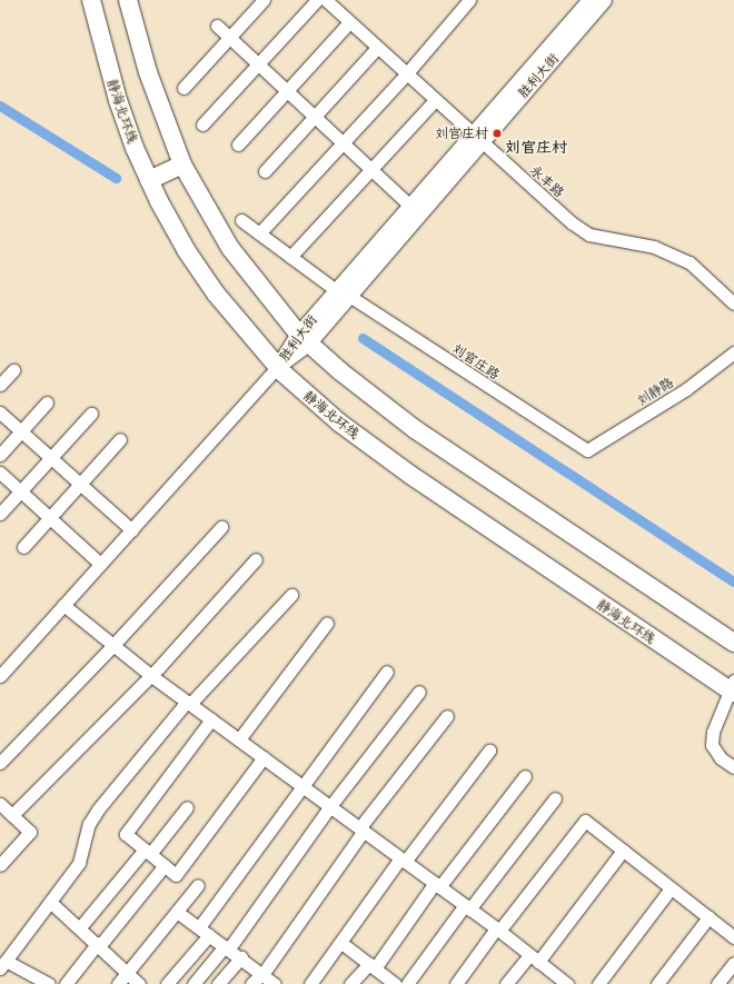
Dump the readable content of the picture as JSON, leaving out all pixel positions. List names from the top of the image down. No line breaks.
{"streets":{"highway":["静海北环线"],"main road":["胜利大街"],"street":["永丰路","刘官庄路","刘静路"]},"crossings":[["胜利大街","静海北环线"],["胜利大街","永丰路"],["胜利大街","刘官庄路"],["刘官庄路","刘静路"]],"districts":["刘官庄村"],"places":["刘官庄村"]}
